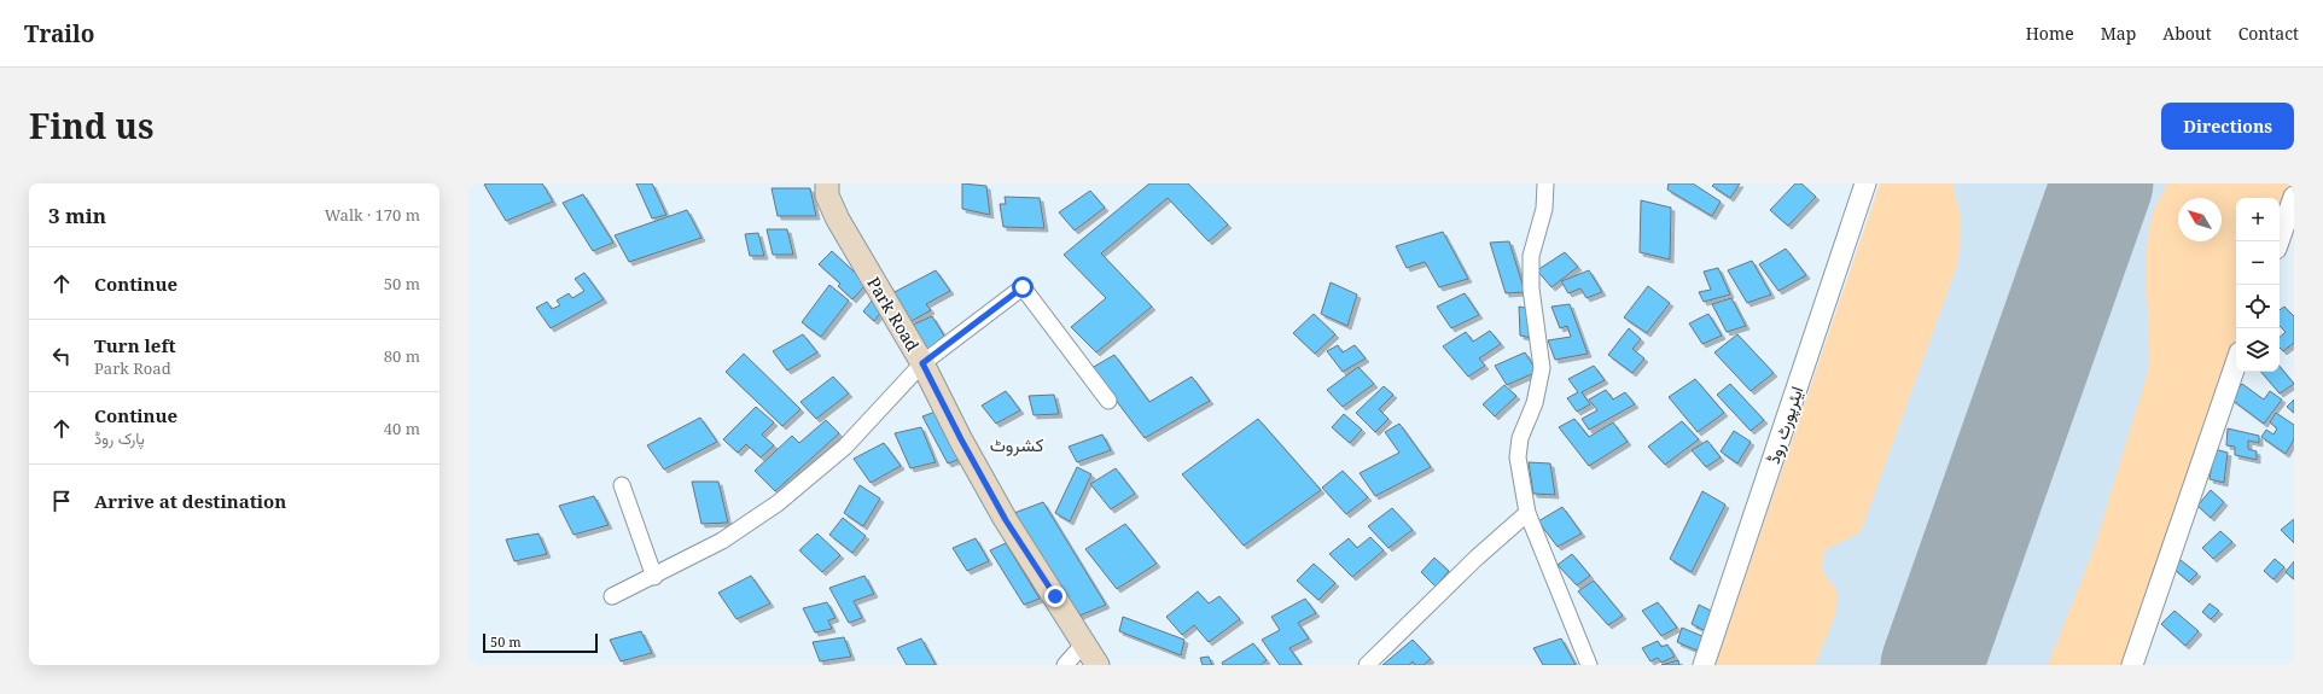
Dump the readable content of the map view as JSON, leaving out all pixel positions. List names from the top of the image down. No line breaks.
{"streets":{"main road":["Park Road"],"street":["ایئرپورٹ روڈ"]},"districts":["کشروٹ"],"scale_bar":"50 m","north":"top left","page":{"header":"Trailo","nav":["Home","Map","About","Contact"],"title":"Find us","buttons":"Directions","heading":["3 min","Walk · 170 m"],"map_buttons":["+","−"],"list":[["Continue","50 m"],["Turn left","Park Road","80 m"],["Continue","پارک روڈ","40 m"],"Arrive at destination"],"scale":"50 m"}}
